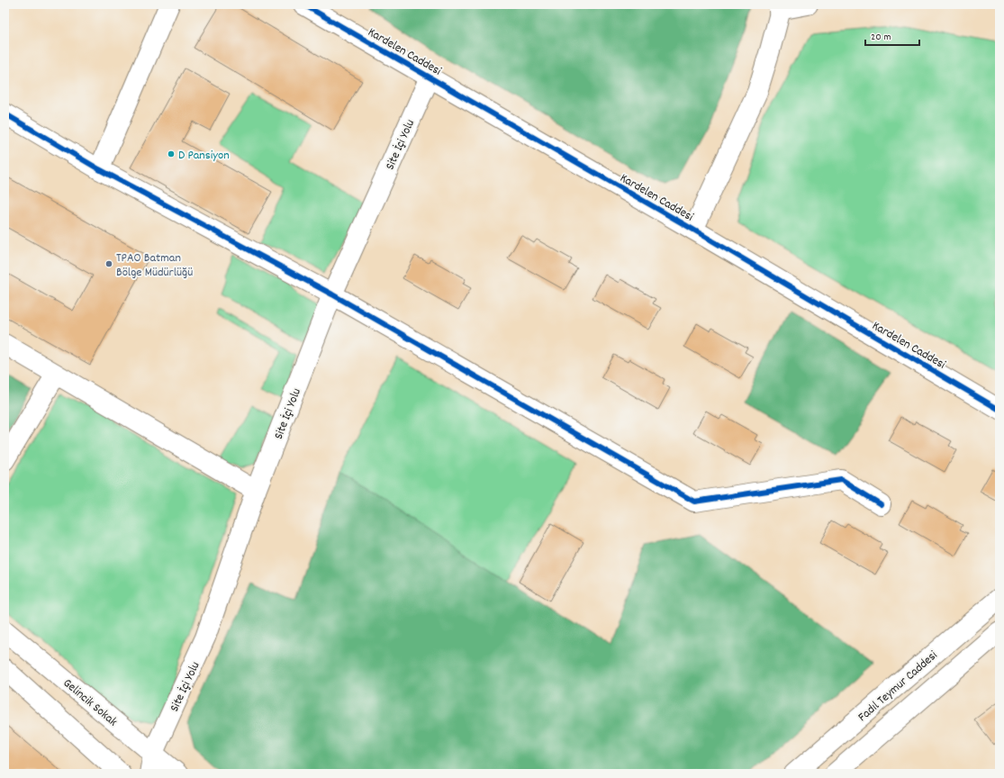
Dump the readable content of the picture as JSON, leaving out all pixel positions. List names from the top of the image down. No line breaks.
{"streets":{"street":["Kardelen Caddesi","Site İçi Yolu","Fadıl Teymur Caddesi","Gelincik Sokak"]},"crossings":[["Kardelen Caddesi","Site İçi Yolu"],["Site İçi Yolu","Gelincik Sokak"]],"places":["D Pansiyon","TPAO Batman Bölge Müdürlüğü"],"scale_bar":"20 m"}
